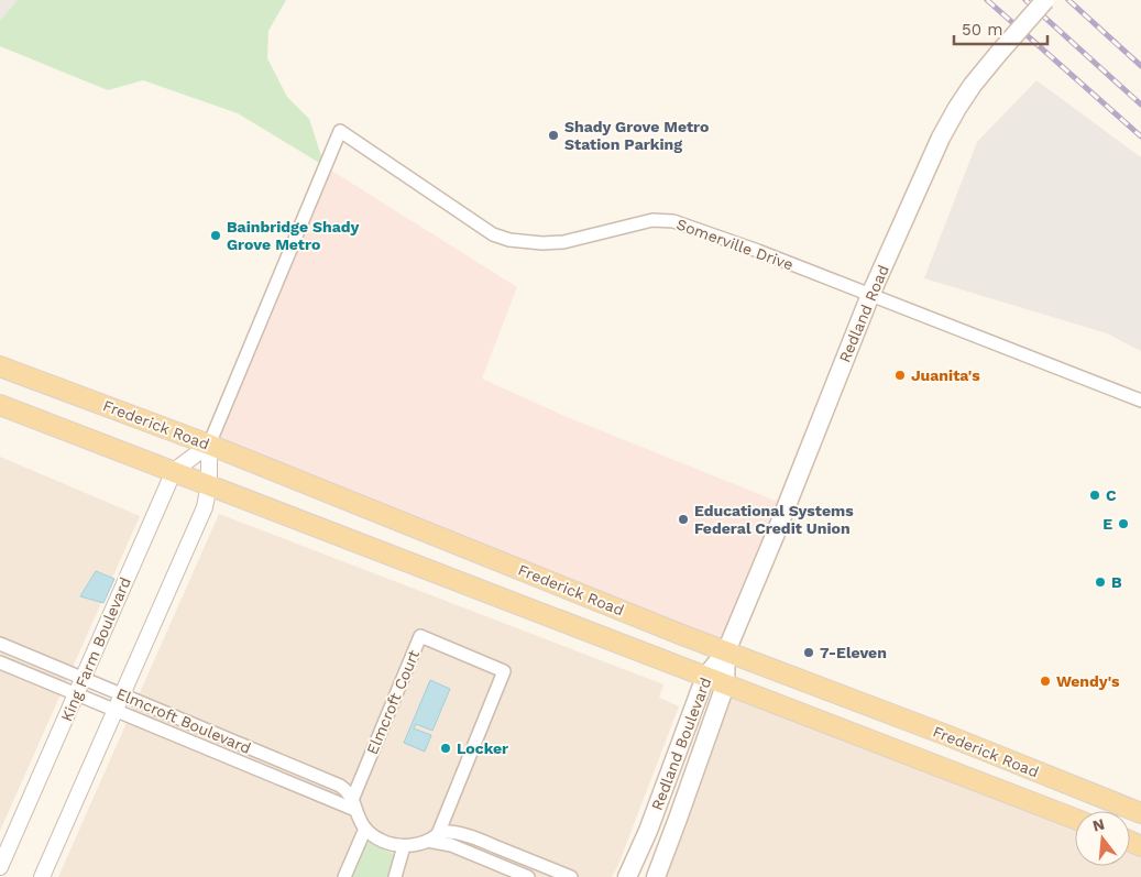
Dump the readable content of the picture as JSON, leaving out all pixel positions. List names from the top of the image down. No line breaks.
{"streets":{"main road":["Redland Road","Frederick Road","Redland Boulevard"],"street":["Somerville Drive","King Farm Boulevard","Elmcroft Court","Elmcroft Boulevard"]},"crossings":[["Somerville Drive","Redland Road"],["Somerville Drive","Frederick Road"],["Somerville Drive","King Farm Boulevard"],["Redland Road","Frederick Road"],["Redland Road","Redland Boulevard"],["Frederick Road","King Farm Boulevard"],["Frederick Road","Redland Boulevard"],["King Farm Boulevard","Elmcroft Boulevard"],["Elmcroft Court","Elmcroft Boulevard"]],"places":["Shady Grove Metro Station Parking","Bainbridge Shady Grove Metro","Juanita's","C","Educational Systems Federal Credit Union","E","B","7-Eleven","Wendy's","Locker"],"scale_bar":"50 m","north":"top"}
